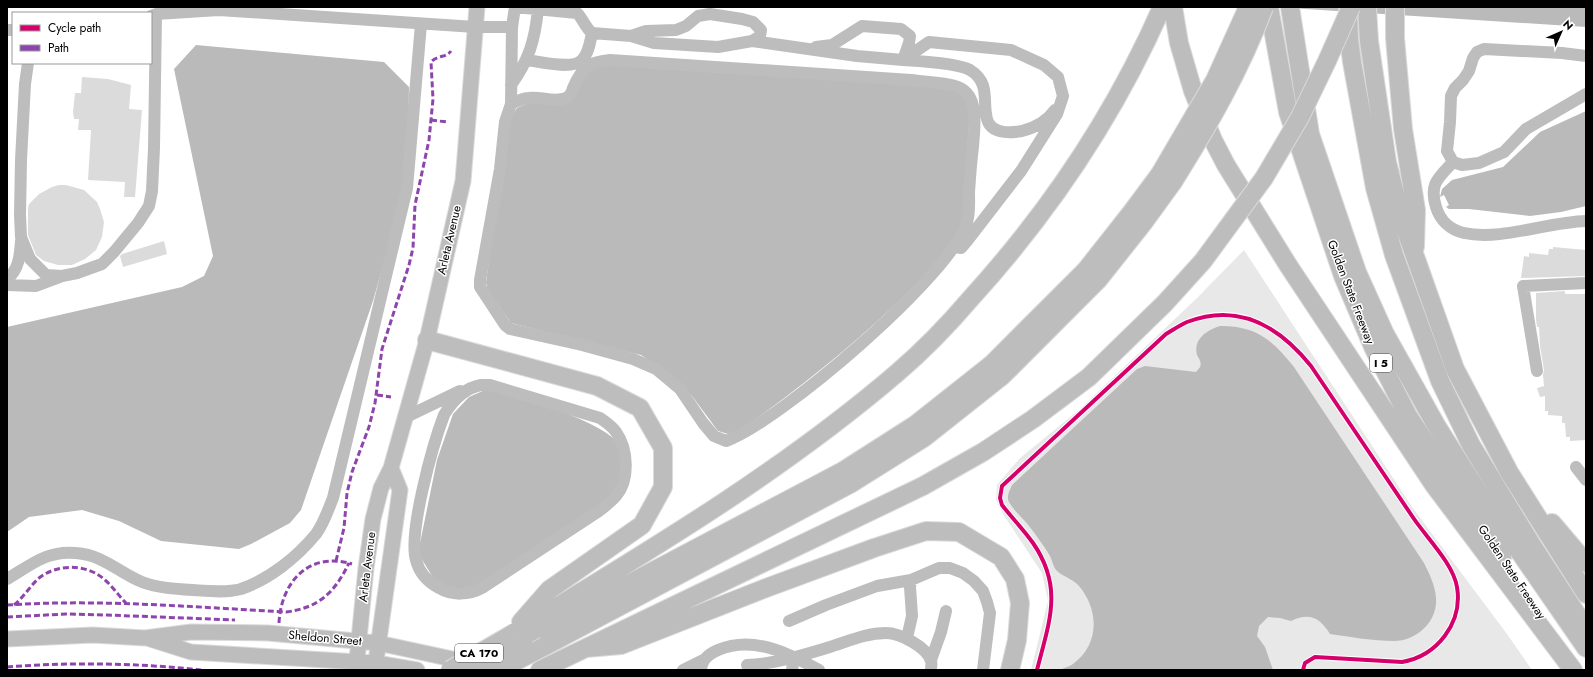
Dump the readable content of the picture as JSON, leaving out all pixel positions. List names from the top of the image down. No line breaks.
{"streets":{"highway":["Golden State Freeway","I 5","CA 170"],"main road":["Arleta Avenue","Sheldon Street"]},"crossings":[["Arleta Avenue","Sheldon Street"]],"legend":["Cycle path","Path"],"north":"top right"}
